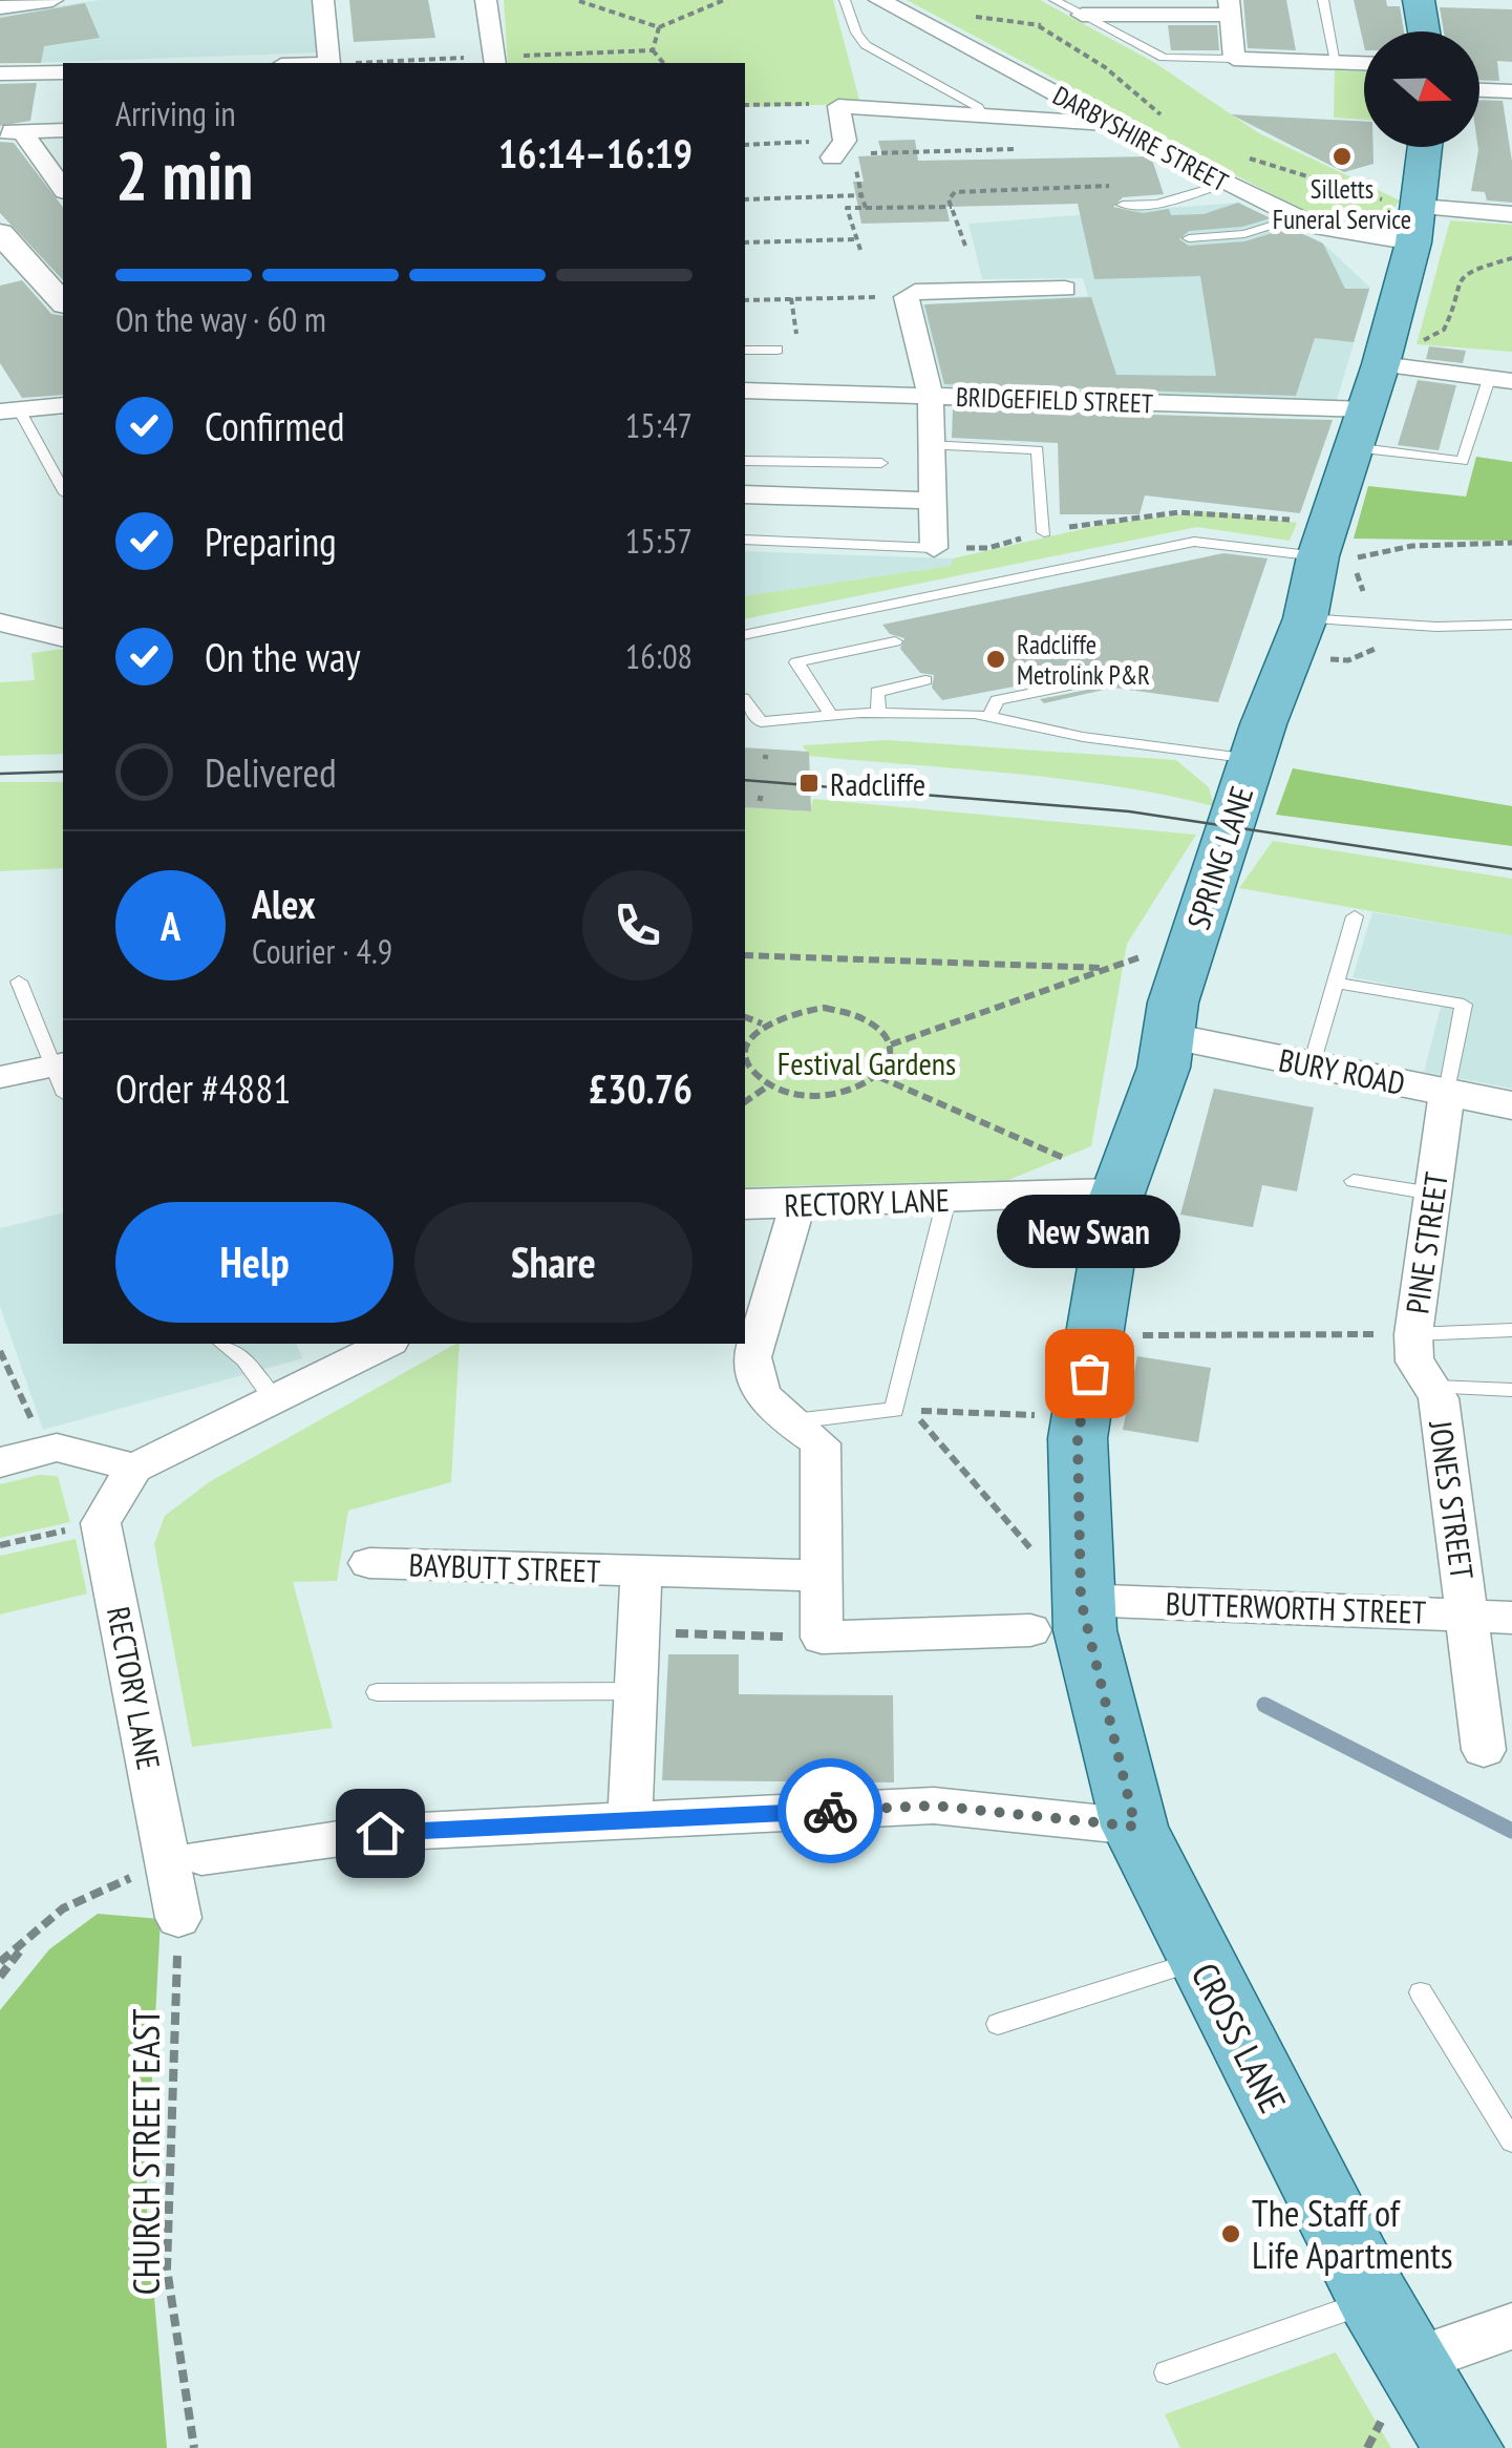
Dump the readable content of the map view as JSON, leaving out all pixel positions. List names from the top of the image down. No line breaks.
{"streets":{"main road":["SPRING LANE","CROSS LANE"],"street":["DARBYSHIRE STREET","BRIDGEFIELD STREET","BURY ROAD","RECTORY LANE","PINE STREET","JONES STREET","BAYBUTT STREET","BUTTERWORTH STREET"],"path":["CHURCH STREET EAST"]},"crossings":[["DARBYSHIRE STREET","SPRING LANE"],["BRIDGEFIELD STREET","SPRING LANE"],["SPRING LANE","BURY ROAD"],["SPRING LANE","RECTORY LANE"],["SPRING LANE","BUTTERWORTH STREET"],["SPRING LANE","CROSS LANE"],["BURY ROAD","PINE STREET"],["RECTORY LANE","CHURCH STREET EAST"],["PINE STREET","JONES STREET"],["JONES STREET","BUTTERWORTH STREET"],["BUTTERWORTH STREET","CROSS LANE"]],"parks":["Festival Gardens"],"places":{"other":["Silletts Funeral Service","Radcliffe Metrolink P&R","New Swan","The Staff of Life Apartments"],"transit":["Radcliffe"]},"north":"right","page":{"heading":["2 min","Arriving in","16:14–16:19"],"panel":["Alex","Courier · 4.9","Order #4881","£30.76"],"bar":"On the way · 60 m","list":[["Confirmed","15:47"],["Preparing","15:57"],["On the way","16:08"],"Delivered"],"round":"A","buttons":["Help","Share"],"bubble":"New Swan"}}
